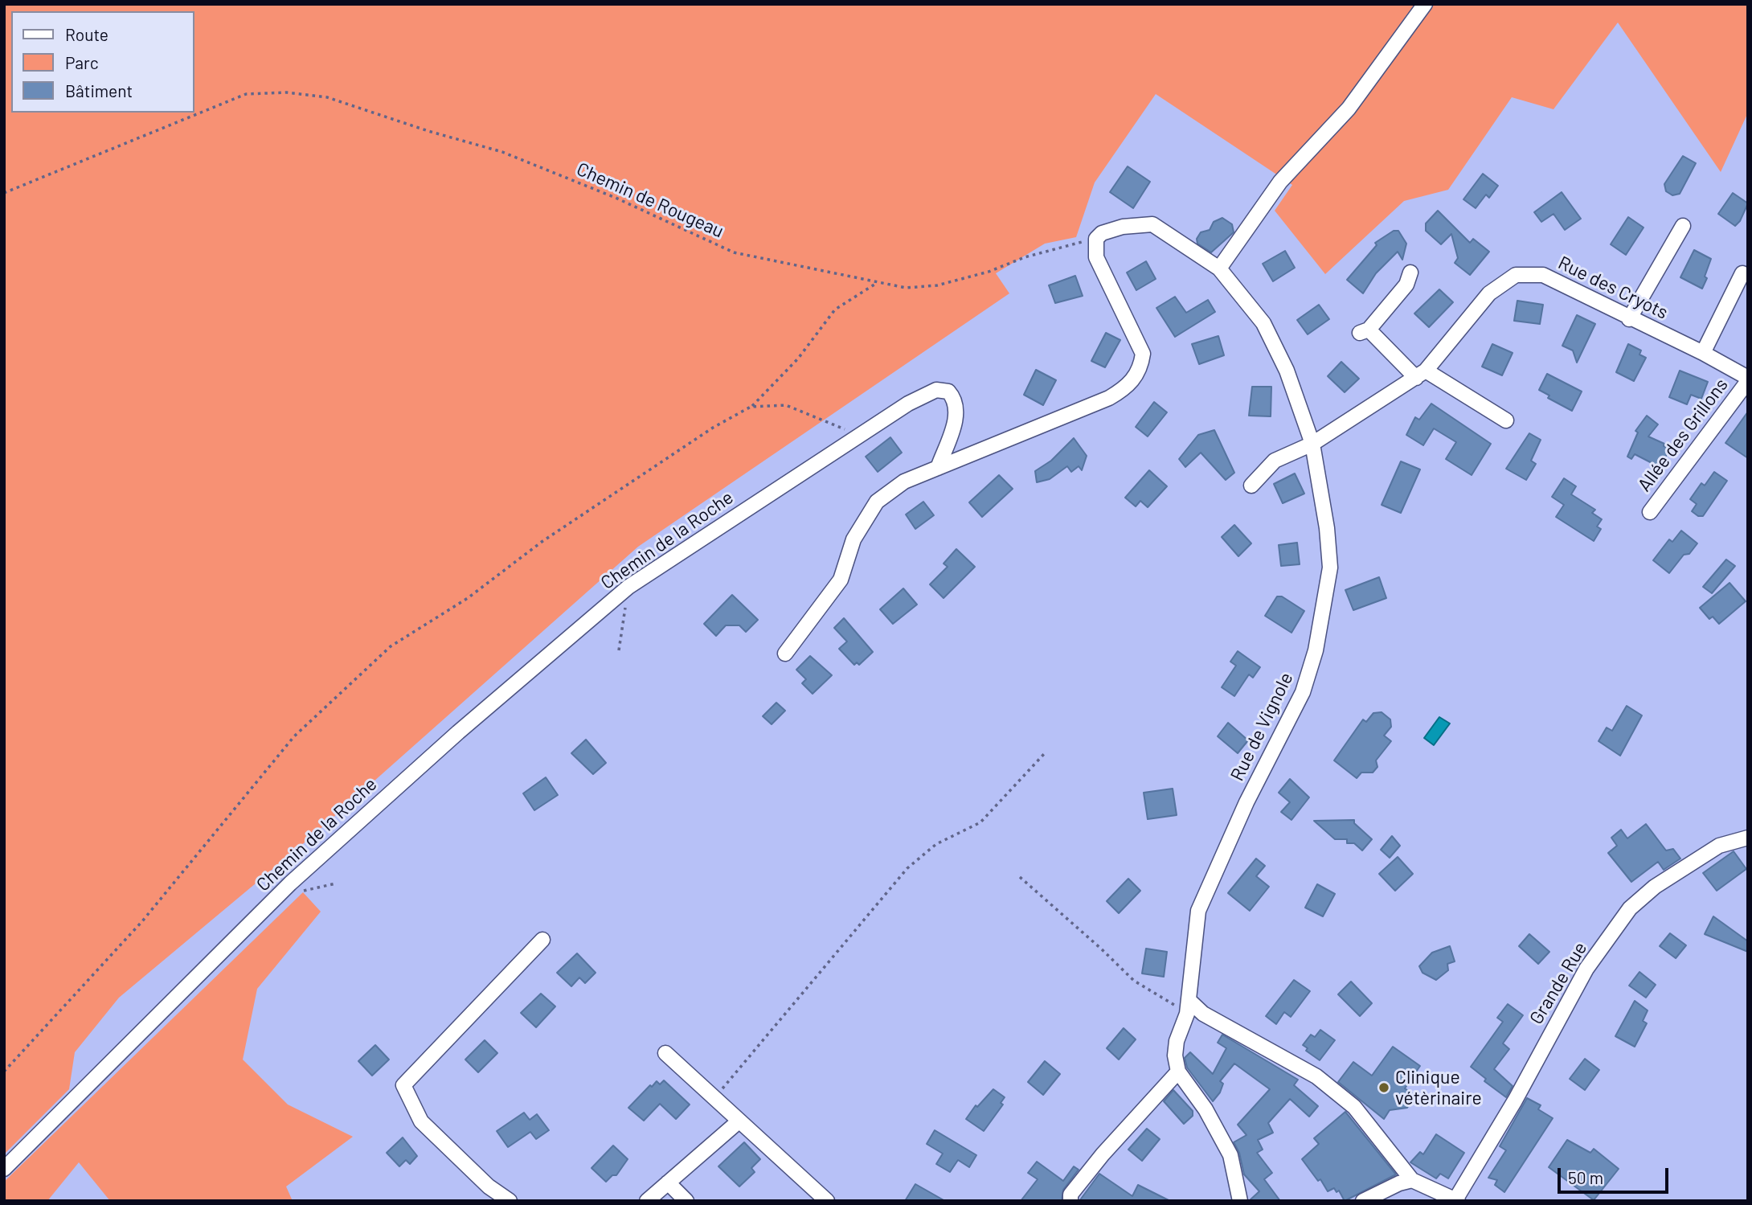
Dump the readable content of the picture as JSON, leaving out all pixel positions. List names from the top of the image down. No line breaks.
{"streets":{"street":["Rue des Cryots","Allée des Grillons","Chemin de la Roche","Rue de Vignole","Grande Rue"],"path":["Chemin de Rougeau"]},"crossings":[["Rue des Cryots","Allée des Grillons"],["Rue des Cryots","Rue de Vignole"]],"places":["Clinique vétèrinaire"],"legend":["Route","Parc","Bâtiment"],"scale_bar":"50 m"}
